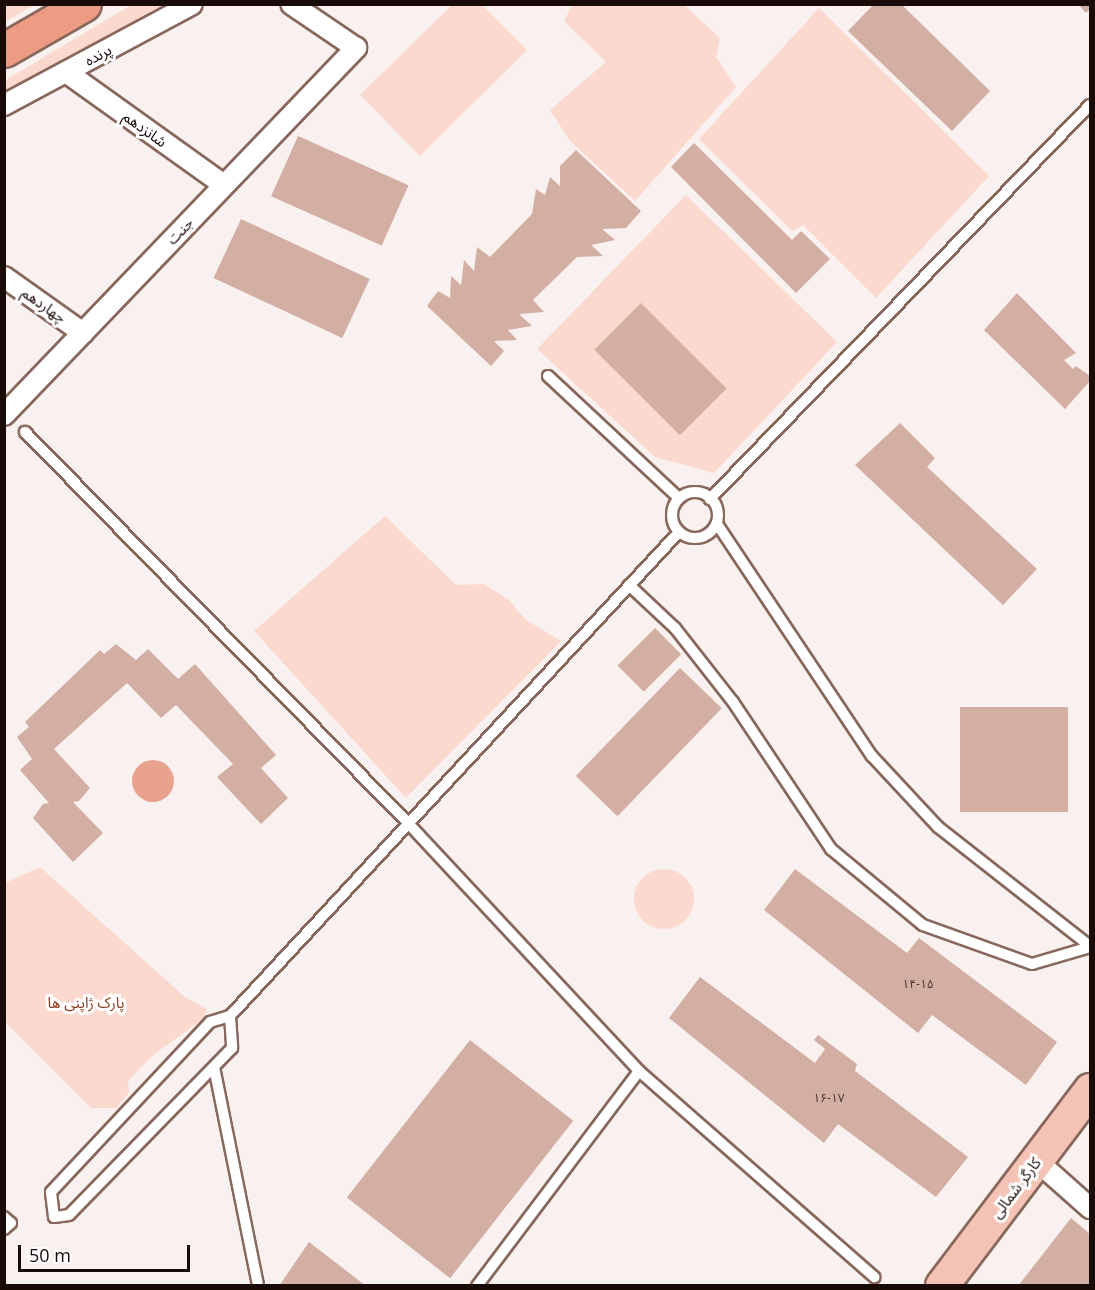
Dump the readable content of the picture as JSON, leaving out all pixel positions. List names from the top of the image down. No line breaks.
{"streets":{"main road":["کارگر شمالی"],"street":["پرنده","شانزدهم","جنت","چهاردهم"]},"crossings":[["پرنده","شانزدهم"],["شانزدهم","جنت"],["جنت","چهاردهم"]],"parks":["پارک ژاپنی ها"],"house_numbers":["۱۴-۱۵","۱۶-۱۷"],"scale_bar":"50 m"}
